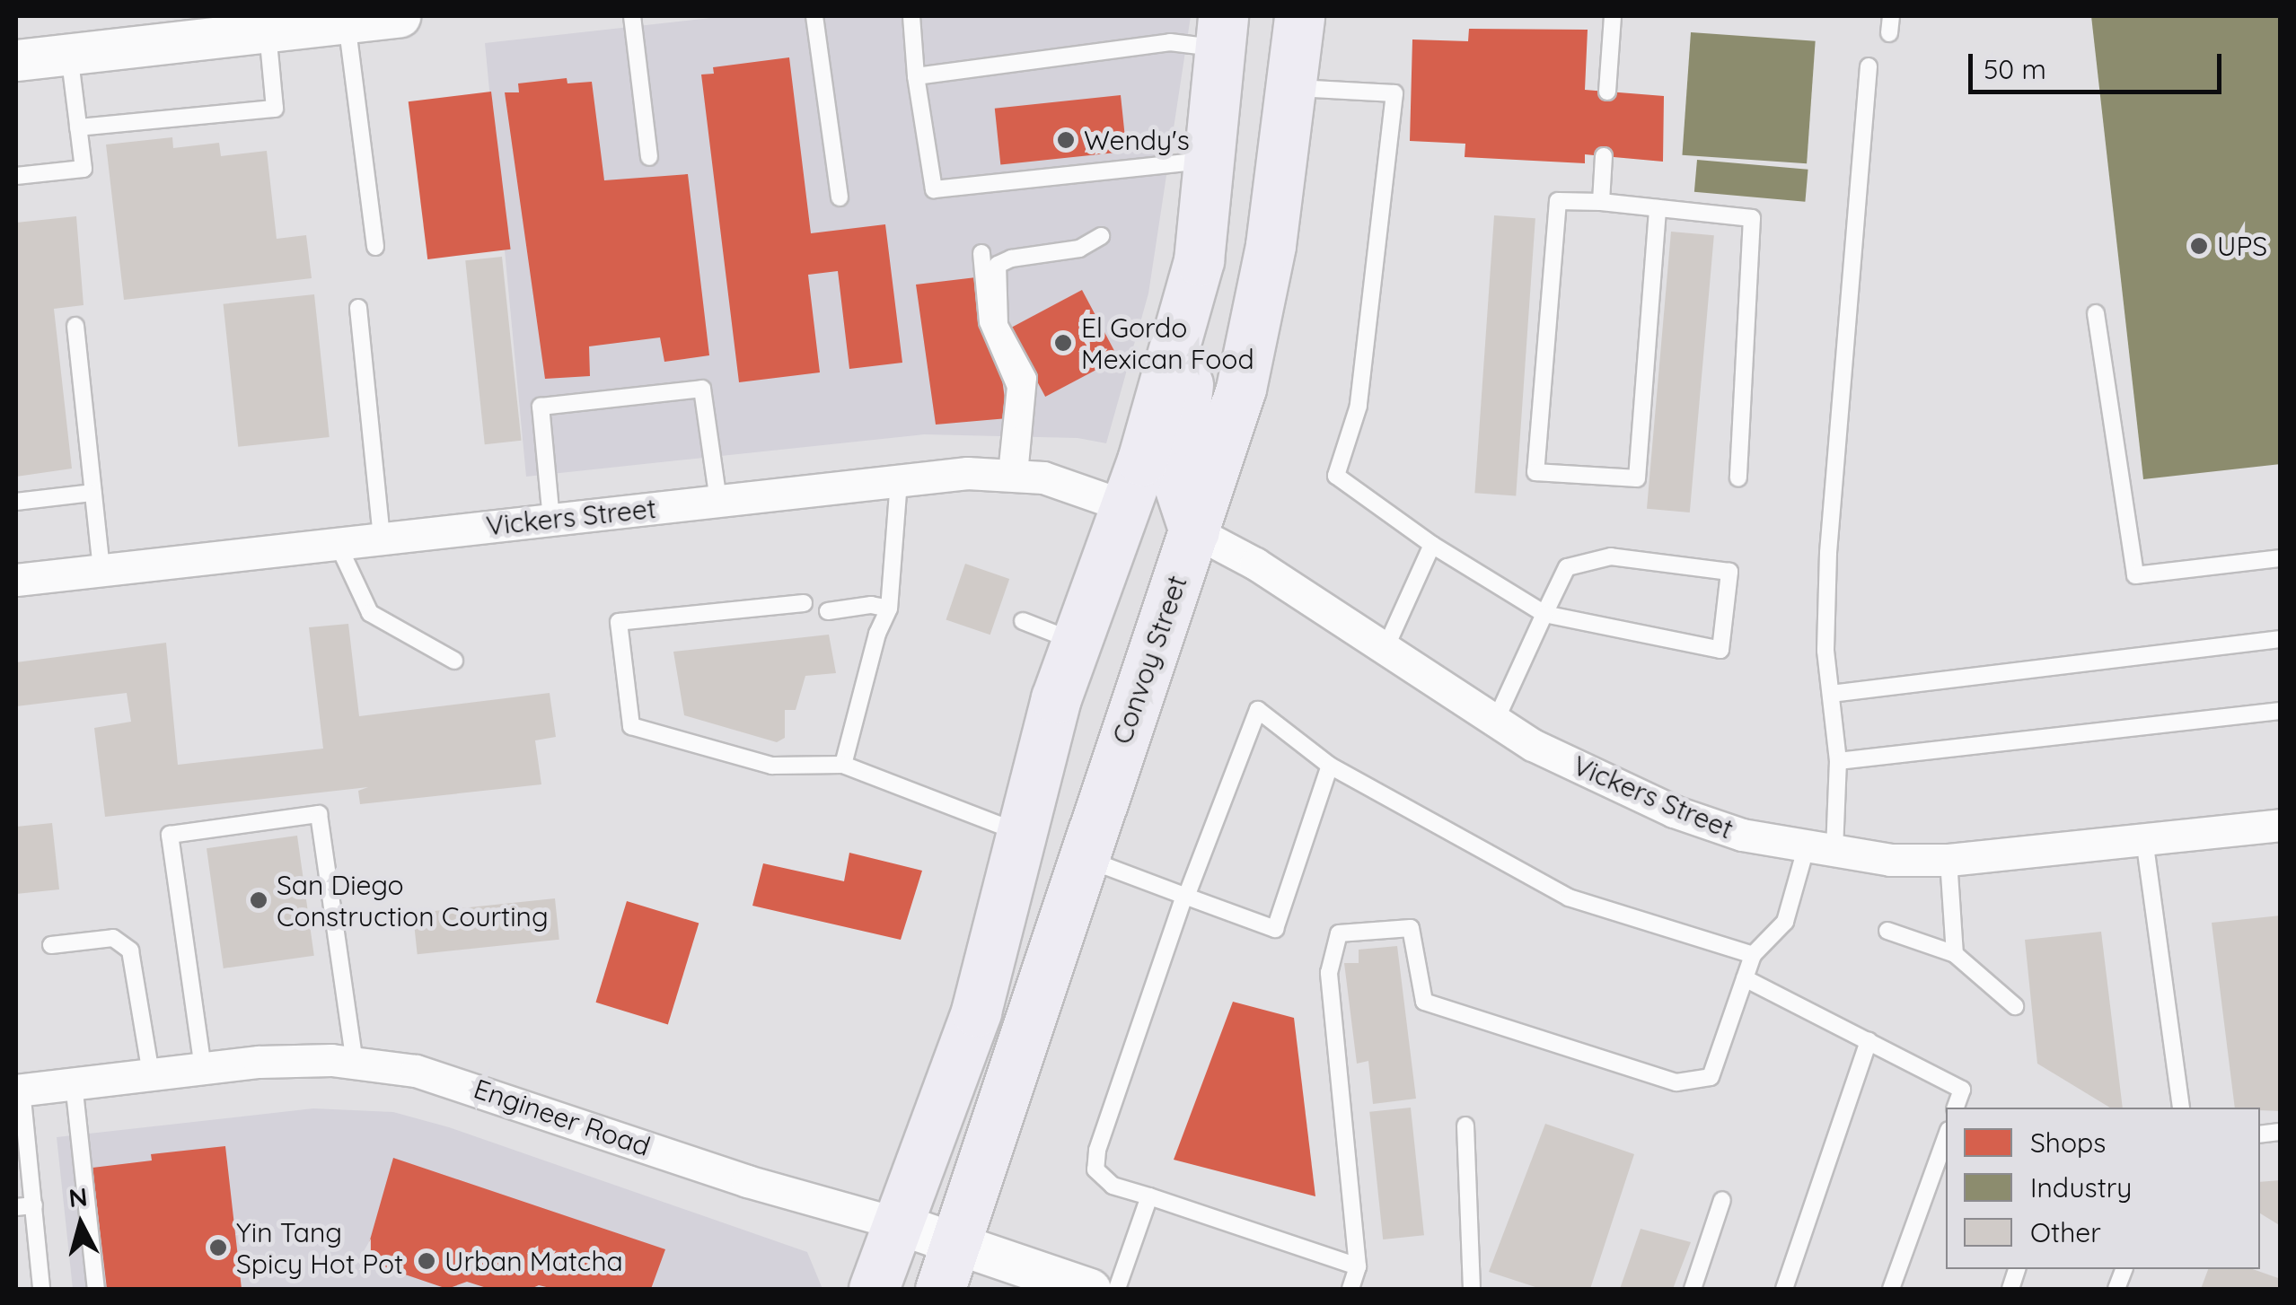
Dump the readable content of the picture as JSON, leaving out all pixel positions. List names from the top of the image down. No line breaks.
{"streets":{"main road":["Convoy Street"],"street":["Vickers Street","Engineer Road"]},"crossings":[["Vickers Street","Convoy Street"],["Convoy Street","Engineer Road"]],"places":["Wendy's","UPS","El Gordo Mexican Food","San Diego Construction Courting","Yin Tang Spicy Hot Pot","Urban Matcha"],"legend":["Shops","Industry","Other"],"scale_bar":"50 m","north":"top"}
